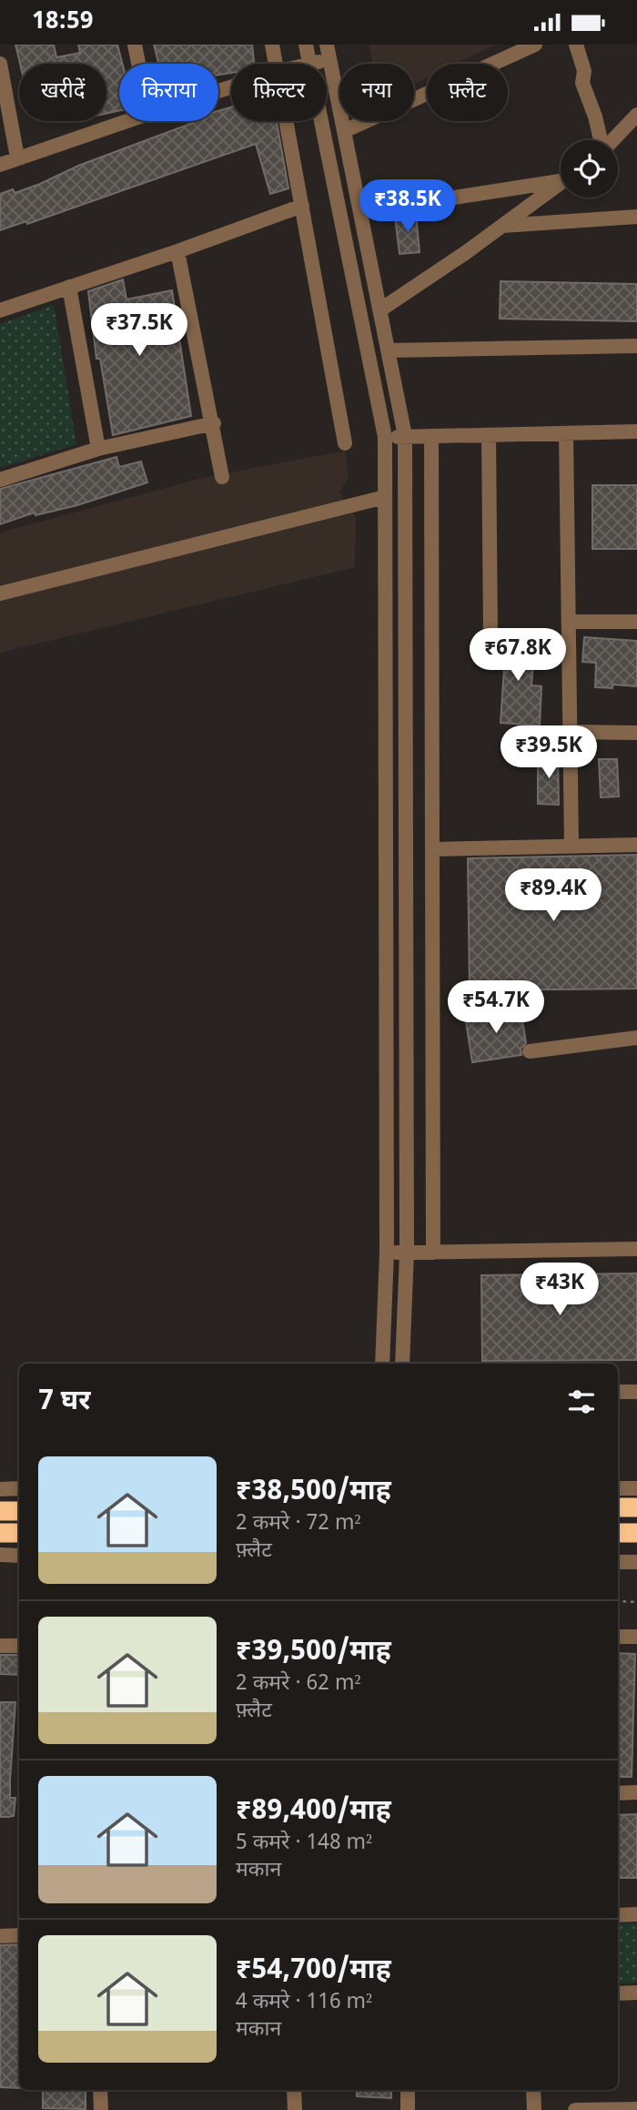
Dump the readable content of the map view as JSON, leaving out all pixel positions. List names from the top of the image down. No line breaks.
{"page":{"status":"18:59","chip":["खरीदें","किराया","फ़िल्टर","नया","फ़्लैट"],"price":["₹38.5K","₹37.5K","₹67.8K","₹39.5K","₹89.4K","₹54.7K","₹43K"],"heading":"7 घर","list":[{"name":"₹38,500/माह","note":"2 कमरे · 72 m² · फ़्लैट"},{"name":"₹39,500/माह","note":"2 कमरे · 62 m² · फ़्लैट"},{"name":"₹89,400/माह","note":"5 कमरे · 148 m² · मकान"},{"name":"₹54,700/माह","note":"4 कमरे · 116 m² · मकान"}]}}
